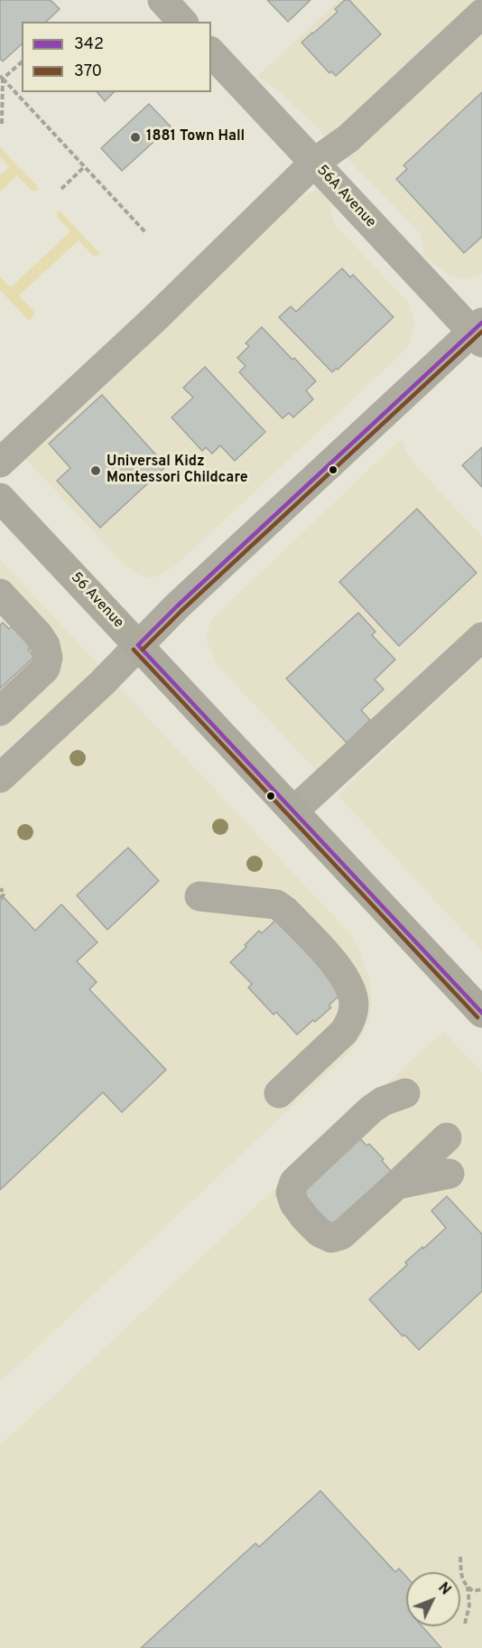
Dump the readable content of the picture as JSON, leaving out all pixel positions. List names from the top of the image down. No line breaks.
{"streets":{"highway":["56 Avenue"],"street":["56A Avenue"]},"places":["1881 Town Hall","Universal Kidz Montessori Childcare"],"lines":["transit line 342","transit line 370"],"legend":["342","370"],"north":"top right"}
